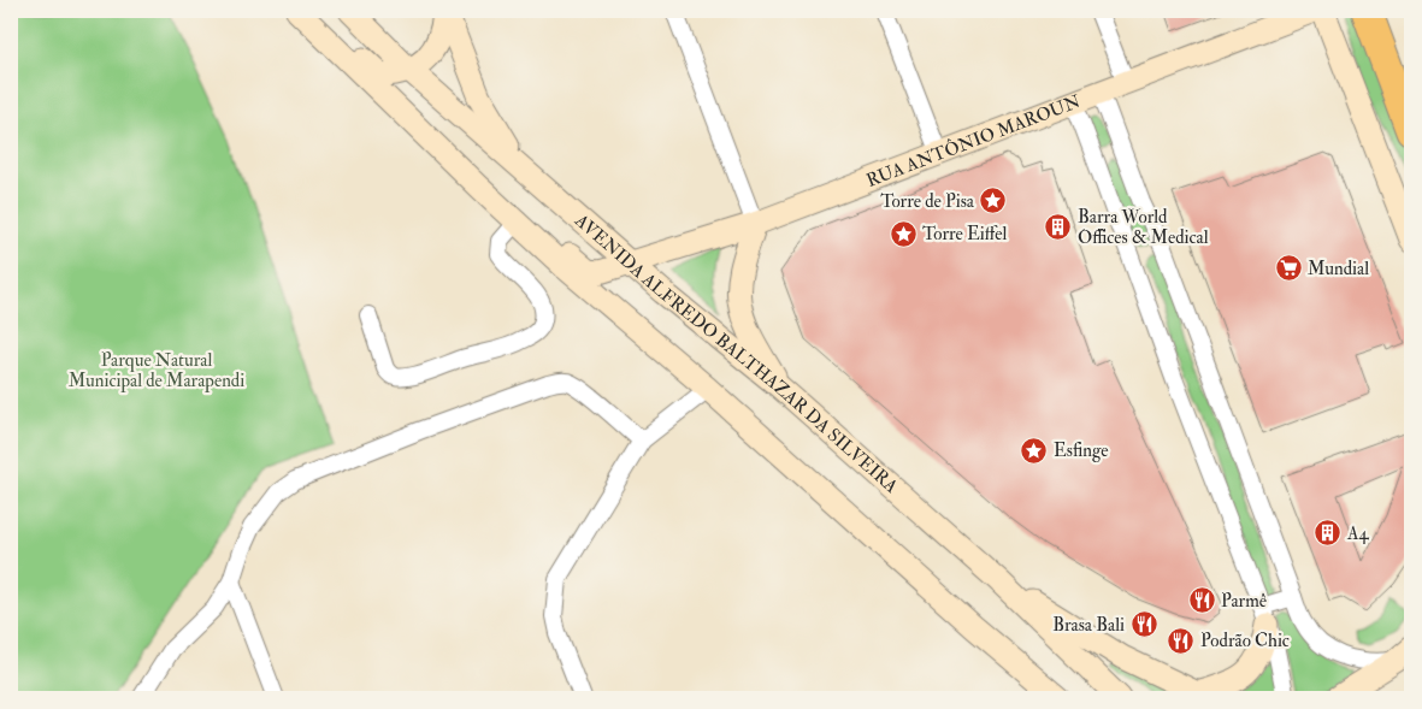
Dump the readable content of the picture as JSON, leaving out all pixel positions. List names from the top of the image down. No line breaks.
{"streets":{"main road":["RUA ANTÔNIO MAROUN","AVENIDA ALFREDO BALTHAZAR DA SILVEIRA"]},"crossings":[["RUA ANTÔNIO MAROUN","AVENIDA ALFREDO BALTHAZAR DA SILVEIRA"]],"parks":["Parque Natural Municipal de Marapendi"],"places":{"place":["Torre de Pisa","Torre Eiffel","Esfinge"],"building":["Barra World Offices & Medical","A4"],"supermarket":["Mundial"],"restaurant":["Parmê","Brasa Bali","Podrão Chic"]}}
